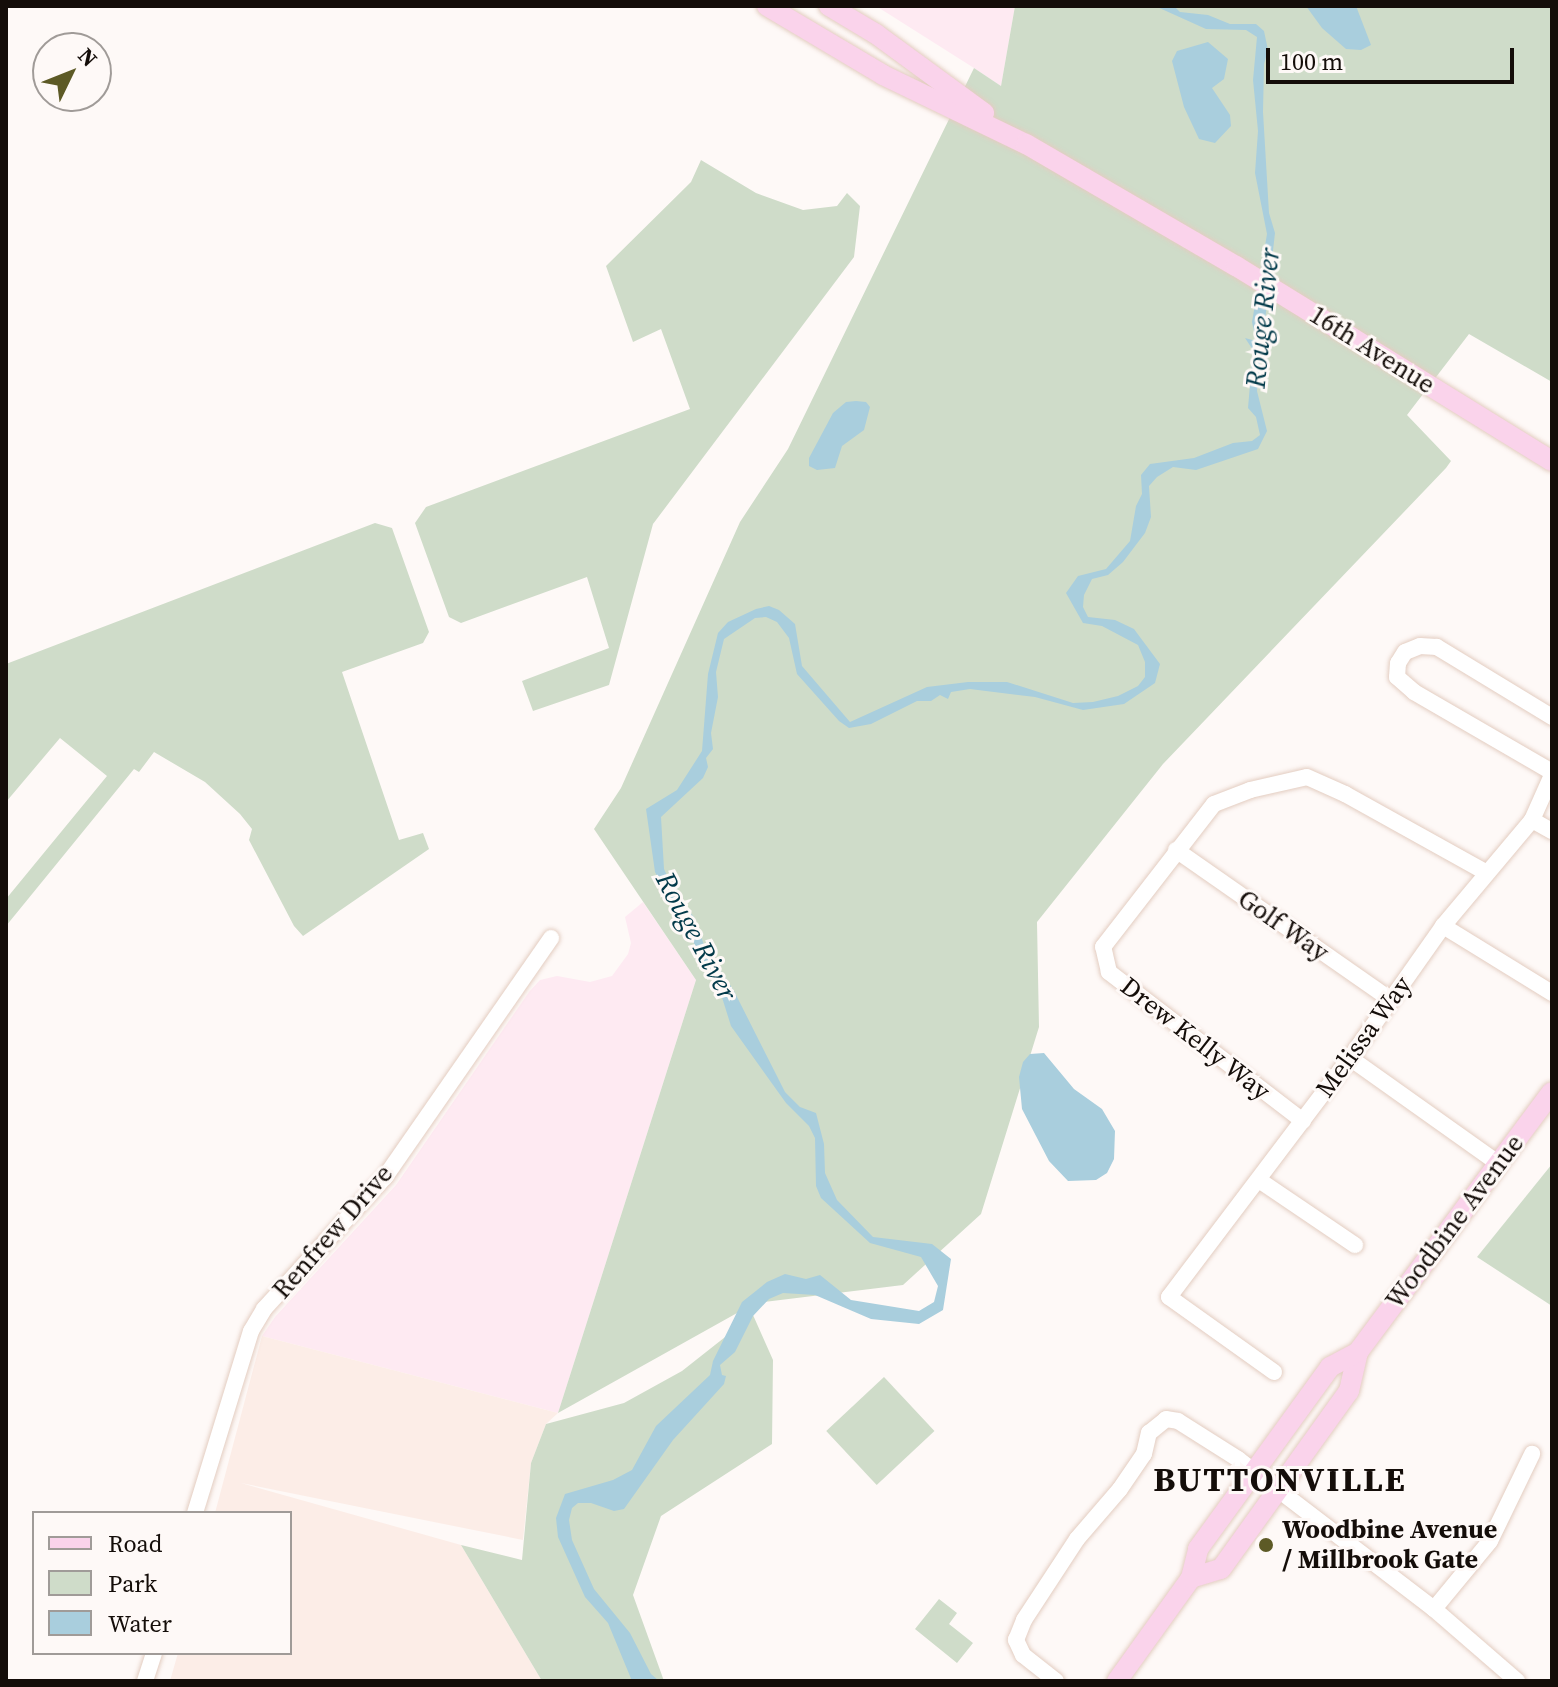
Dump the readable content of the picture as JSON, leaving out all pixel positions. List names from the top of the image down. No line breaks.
{"streets":{"main road":["16th Avenue","Woodbine Avenue"],"street":["Golf Way","Melissa Way","Drew Kelly Way","Renfrew Drive"]},"crossings":[["Golf Way","Melissa Way"],["Golf Way","Drew Kelly Way"],["Melissa Way","Drew Kelly Way"]],"districts":["BUTTONVILLE"],"water":["Rouge River"],"places":["Woodbine Avenue / Millbrook Gate"],"legend":["Road","Park","Water"],"scale_bar":"100 m","north":"top right"}
